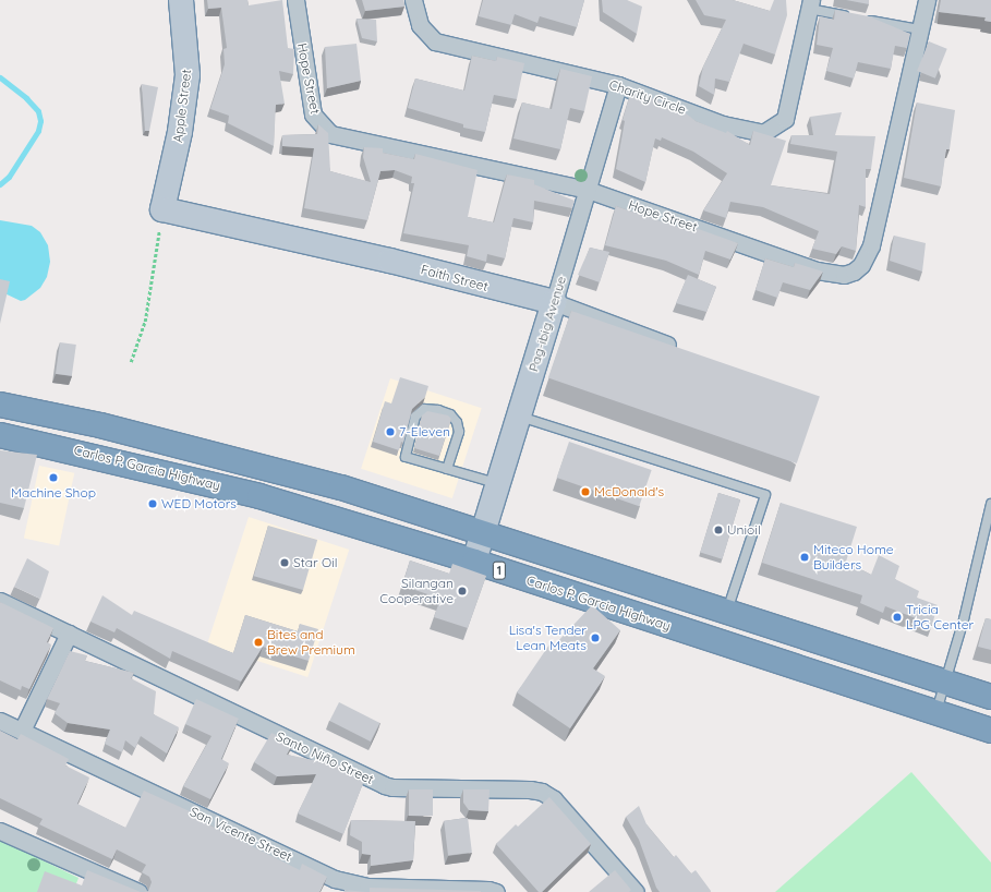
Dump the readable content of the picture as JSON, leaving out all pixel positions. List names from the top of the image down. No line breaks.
{"streets":{"highway":["Carlos P. Garcia Highway","1"],"street":["Hope Street","Charity Circle","Apple Street","Faith Street","Pag-ibig Avenue","Santo Niño Street","San Vicente Street"]},"crossings":[["Hope Street","Pag-ibig Avenue"],["Charity Circle","Pag-ibig Avenue"],["Apple Street","Faith Street"],["Faith Street","Pag-ibig Avenue"],["Pag-ibig Avenue","Carlos P. Garcia Highway"],["Pag-ibig Avenue","1"]],"places":["7-Eleven","Machine Shop","McDonald's","WED Motors","Unioil","Miteco Home Builders","Star Oil","Silangan Cooperative","Tricia LPG Center","Lisa's Tender Lean Meats","Bites and Brew Premium"]}
